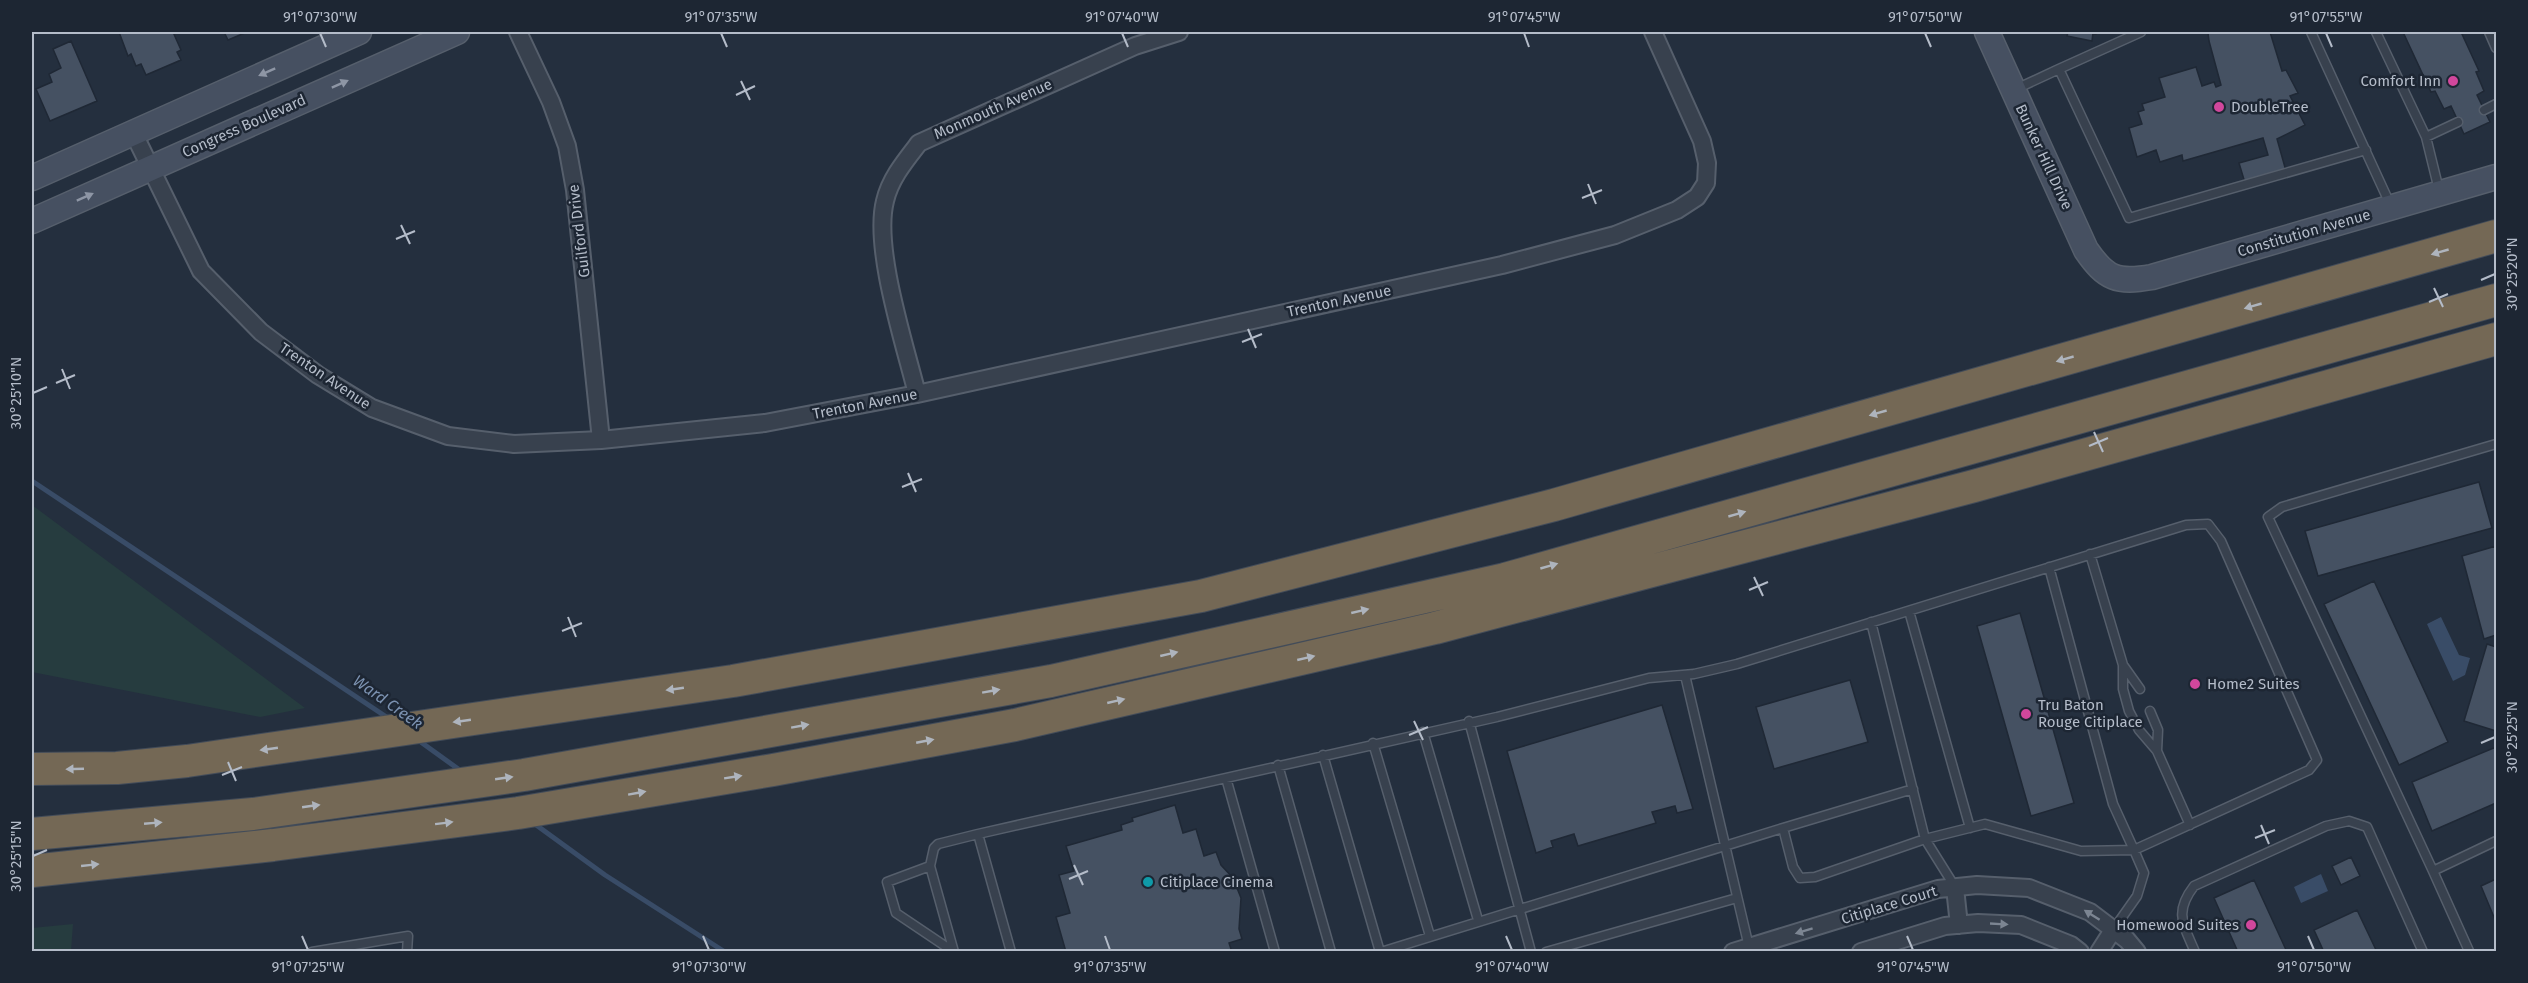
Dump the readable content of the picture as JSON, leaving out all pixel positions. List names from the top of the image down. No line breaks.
{"streets":{"street":["Monmouth Avenue","Congress Boulevard","Bunker Hill Drive","Guilford Drive","Constitution Avenue","Trenton Avenue","Citiplace Court"]},"crossings":[["Monmouth Avenue","Trenton Avenue"],["Congress Boulevard","Trenton Avenue"],["Bunker Hill Drive","Constitution Avenue"],["Guilford Drive","Trenton Avenue"]],"water":["Ward Creek"],"places":["Comfort Inn","DoubleTree","Home2 Suites","Tru Baton Rouge Citiplace","Citiplace Cinema","Homewood Suites"],"coordinates":["91°07'30\"W","91°07'35\"W","91°07'40\"W","91°07'45\"W","91°07'50\"W","91°07'55\"W","30°25'20\"N","30°25'10\"N","30°25'25\"N","30°25'15\"N","91°07'25\"W"]}
